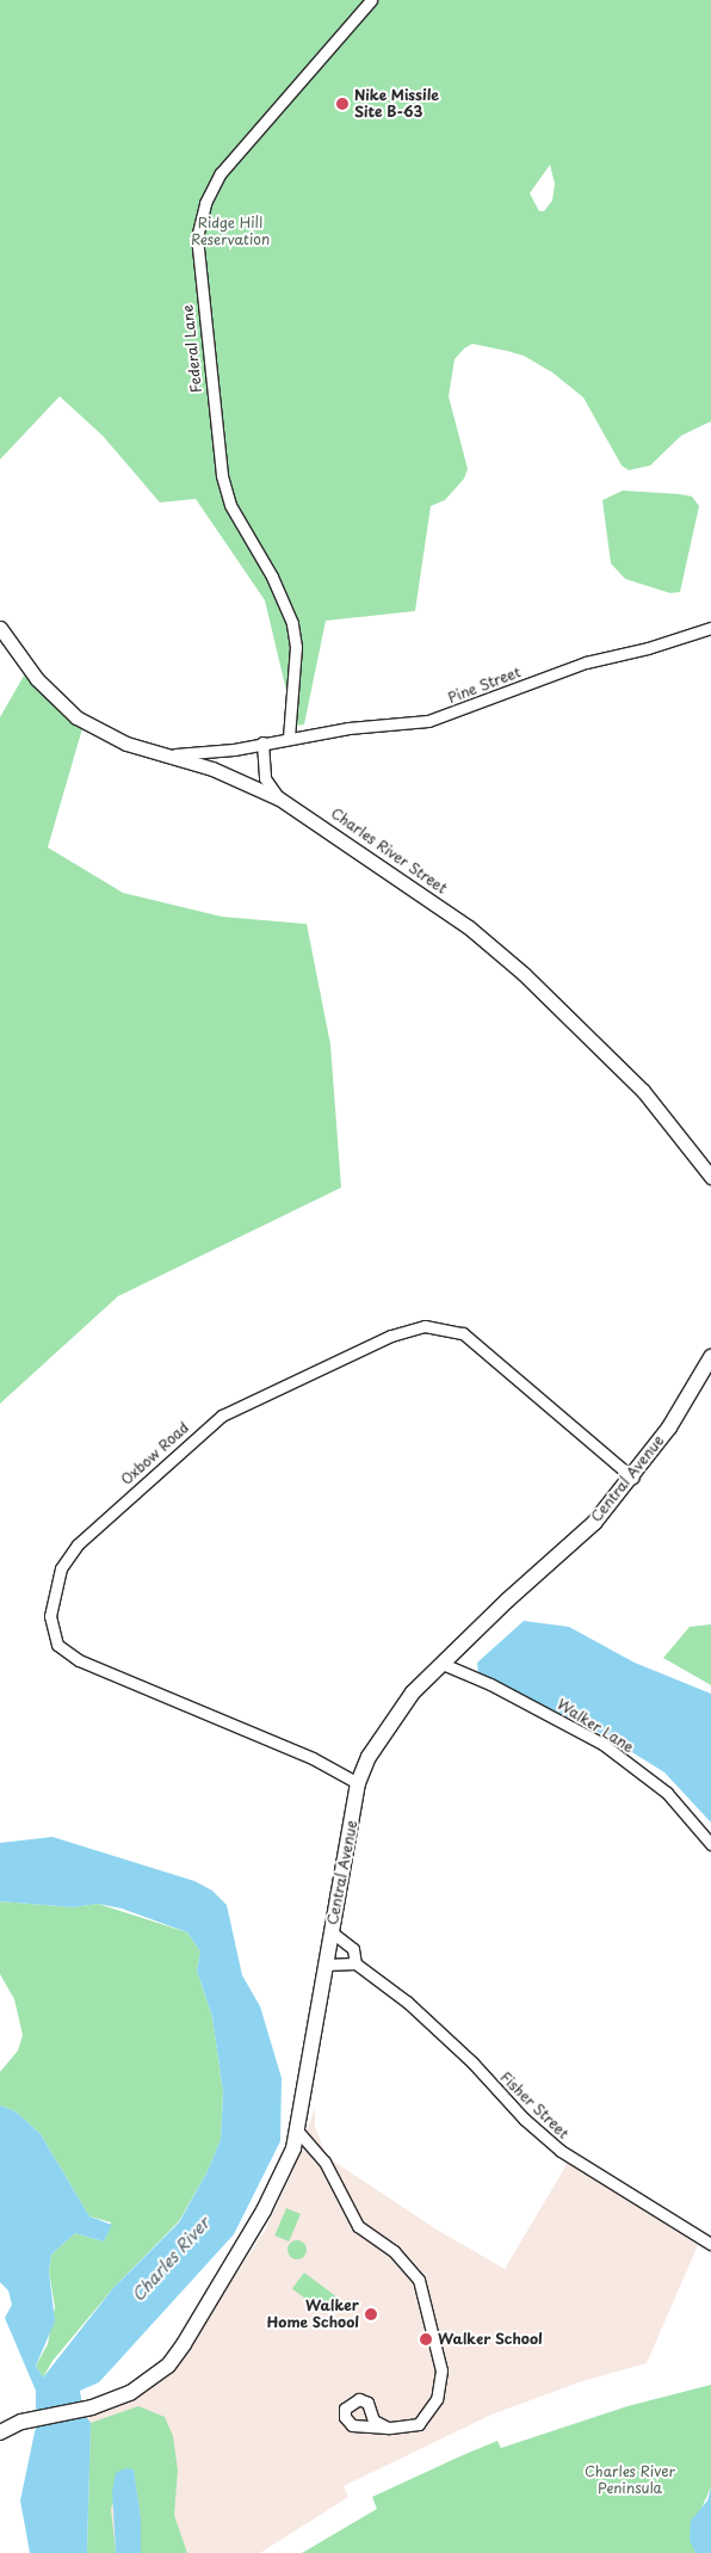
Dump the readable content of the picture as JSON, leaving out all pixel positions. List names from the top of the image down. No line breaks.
{"streets":{"main road":["Central Avenue"],"street":["Federal Lane","Pine Street","Charles River Street","Oxbow Road","Walker Lane","Fisher Street"]},"crossings":[["Federal Lane","Pine Street"],["Pine Street","Charles River Street"],["Oxbow Road","Central Avenue"],["Central Avenue","Walker Lane"],["Central Avenue","Fisher Street"]],"water":["Charles River"],"parks":["Ridge Hill Reservation","Charles River Peninsula"],"places":["Nike Missile Site B-63","Walker Home School","Walker School"]}
